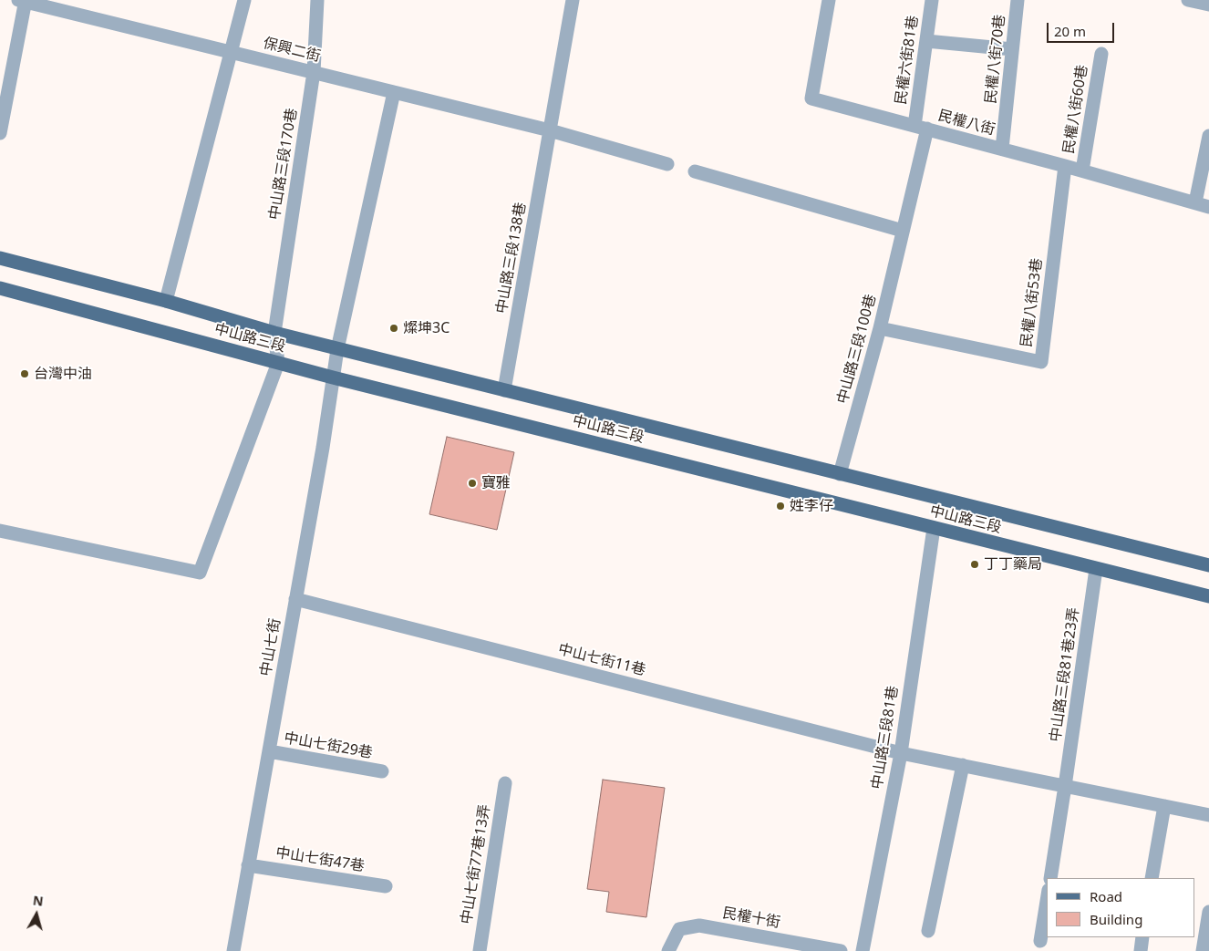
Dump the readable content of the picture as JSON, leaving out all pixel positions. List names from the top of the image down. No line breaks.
{"streets":{"main road":["中山路三段"],"street":["保興二街","民權八街70巷","民權六街81巷","民權八街60巷","民權八街","中山路三段170巷","中山路三段138巷","民權八街53巷","中山路三段100巷","中山七街","中山七街11巷","中山路三段81巷23弄","中山路三段81巷","中山七街29巷","中山七街47巷","中山七街77巷13弄","民權十街"]},"crossings":[["保興二街","中山路三段170巷"],["保興二街","中山路三段138巷"],["保興二街","中山七街"],["民權八街70巷","民權八街"],["民權六街81巷","民權八街"],["民權六街81巷","中山路三段100巷"],["民權八街60巷","民權八街"],["民權八街","民權八街53巷"],["民權八街","中山路三段100巷"],["中山路三段170巷","中山路三段"],["中山路三段138巷","中山路三段"],["民權八街53巷","中山路三段100巷"],["中山路三段","中山路三段100巷"],["中山路三段","中山七街"],["中山路三段","中山路三段81巷23弄"],["中山路三段","中山路三段81巷"],["中山七街","中山七街11巷"],["中山七街","中山七街29巷"],["中山七街","中山七街47巷"],["中山七街11巷","中山路三段81巷"]],"places":["燦坤3C","台灣中油","寶雅","姓李仔","丁丁藥局"],"legend":["Road","Building"],"scale_bar":"20 m","north":"top"}
